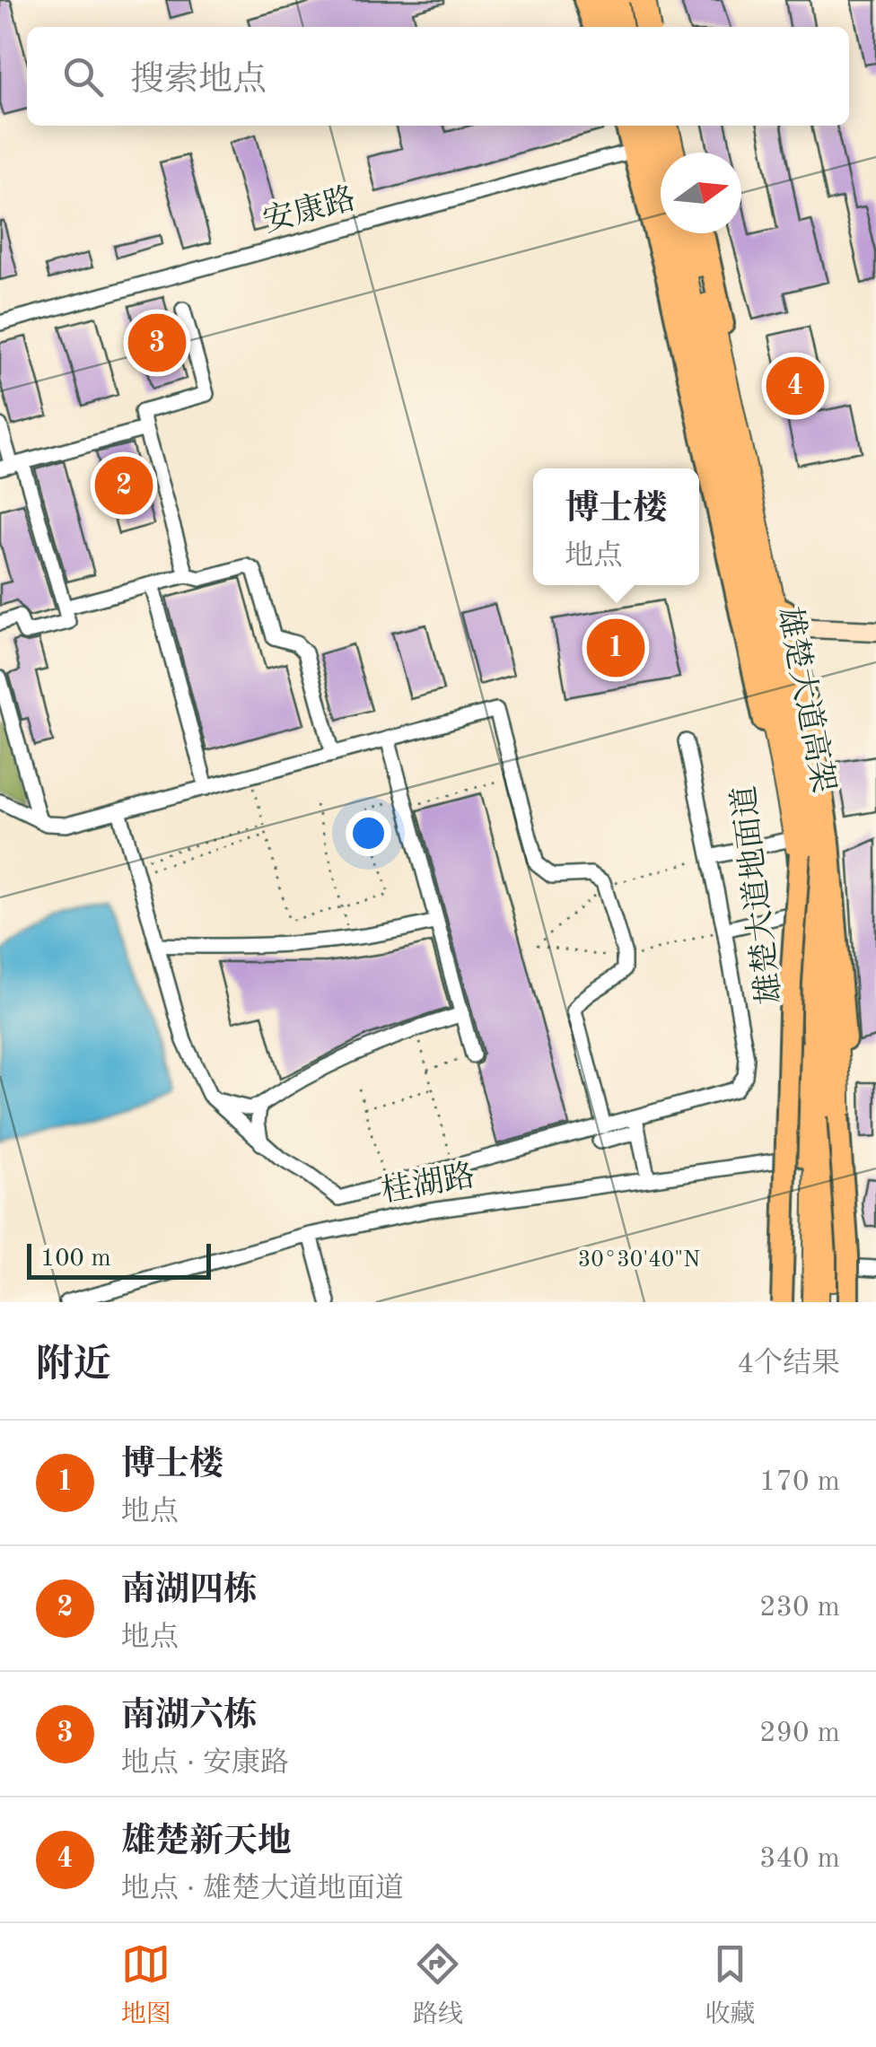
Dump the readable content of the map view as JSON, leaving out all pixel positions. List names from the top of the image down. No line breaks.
{"streets":{"highway":["雄楚大道高架"],"main road":["雄楚大道地面道"],"street":["安康路","桂湖路"]},"crossings":[["安康路","雄楚大道地面道"],["雄楚大道高架","雄楚大道地面道"],["雄楚大道地面道","桂湖路"]],"scale_bar":"100 m","north":"right","page":{"search":"搜索地点","pins":["3","4","2","1"],"popup":["博士楼","地点"],"scale":"100 m","heading":["附近","4个结果"],"list":[{"mark":"1","name":"博士楼","note":"地点","value":"170 m"},{"mark":"2","name":"南湖四栋","note":"地点","value":"230 m"},{"mark":"3","name":"南湖六栋","note":"地点 · 安康路","value":"290 m"},{"mark":"4","name":"雄楚新天地","note":"地点 · 雄楚大道地面道","value":"340 m"}],"nav":["地图","路线","收藏"]},"coordinates":["30°30'40\"N"]}
